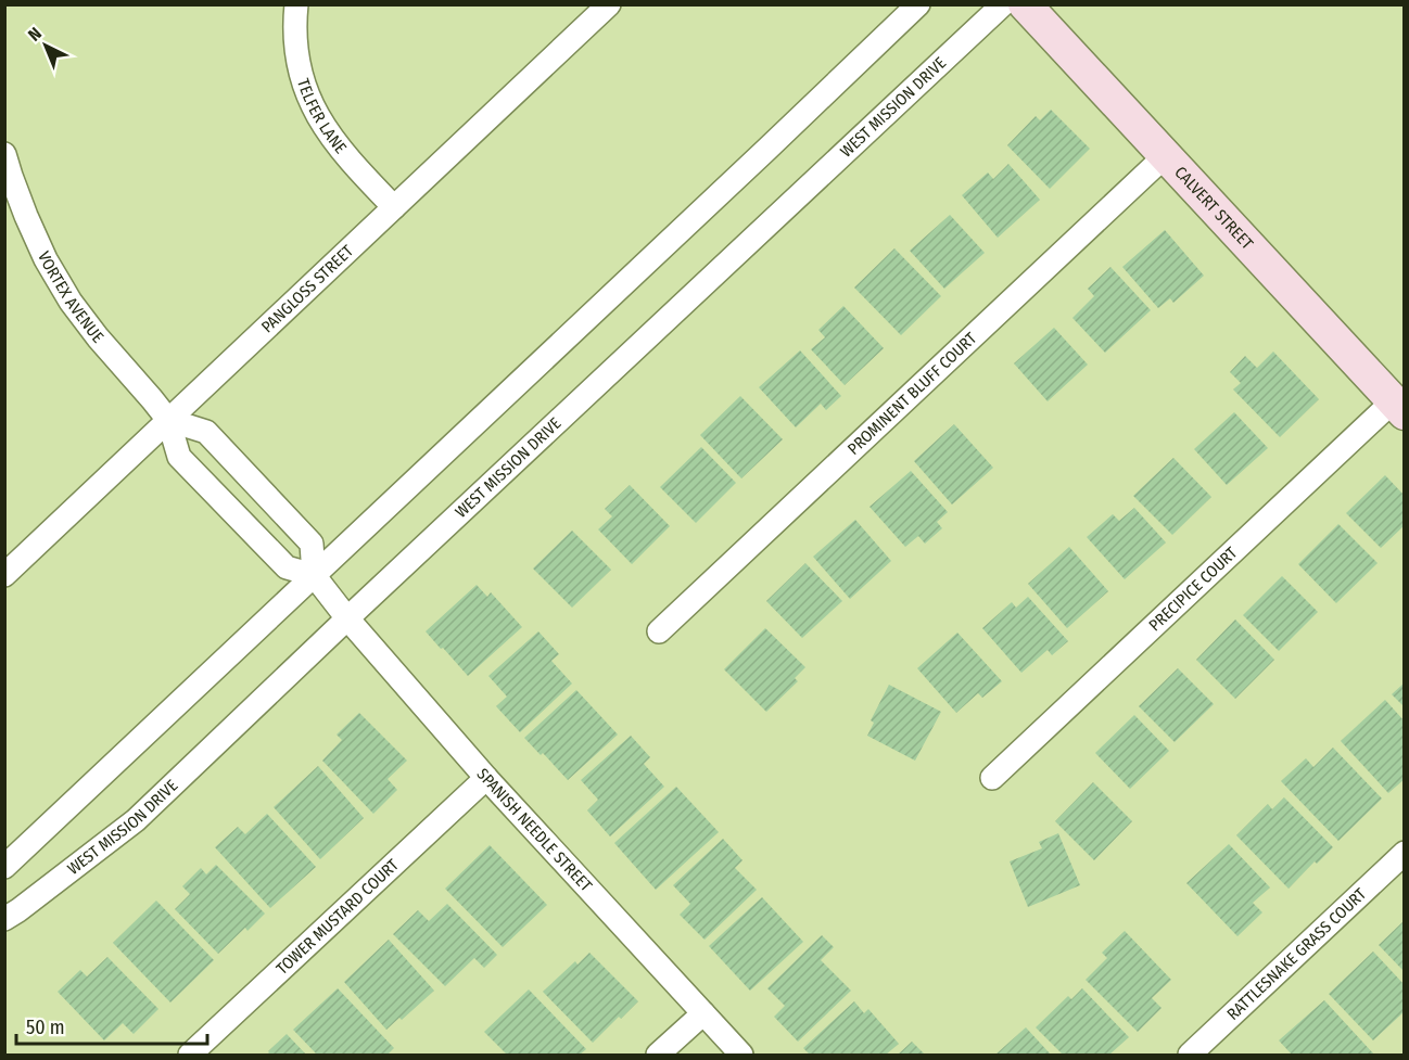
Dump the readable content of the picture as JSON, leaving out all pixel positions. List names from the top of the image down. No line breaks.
{"streets":{"street":["WEST MISSION DRIVE","TELFER LANE","CALVERT STREET","PANGLOSS STREET","VORTEX AVENUE","PROMINENT BLUFF COURT","PRECIPICE COURT","SPANISH NEEDLE STREET","TOWER MUSTARD COURT","RATTLESNAKE GRASS COURT"]},"crossings":[["WEST MISSION DRIVE","SPANISH NEEDLE STREET"],["TELFER LANE","PANGLOSS STREET"],["CALVERT STREET","PROMINENT BLUFF COURT"],["CALVERT STREET","PRECIPICE COURT"],["PANGLOSS STREET","VORTEX AVENUE"],["VORTEX AVENUE","SPANISH NEEDLE STREET"],["SPANISH NEEDLE STREET","TOWER MUSTARD COURT"]],"scale_bar":"50 m","north":"top left"}
